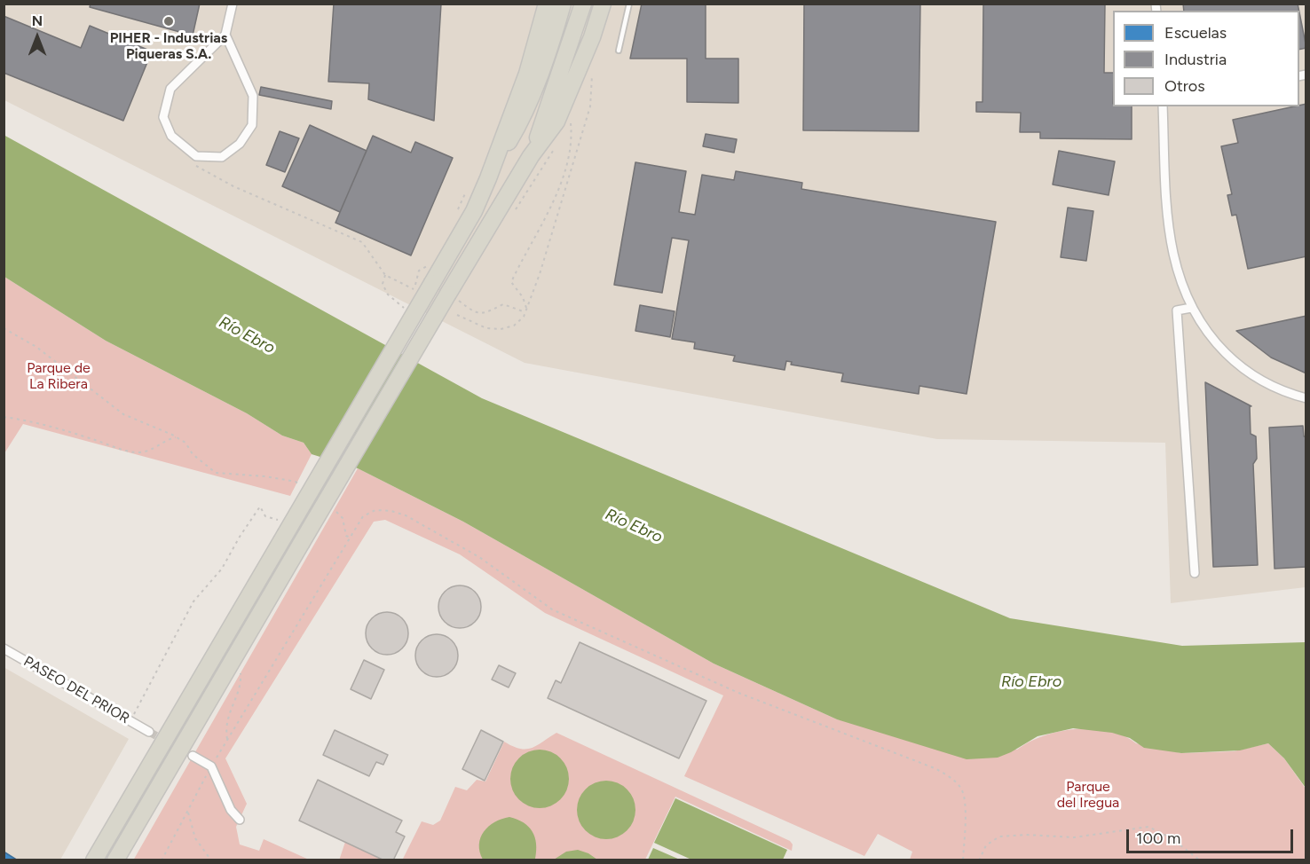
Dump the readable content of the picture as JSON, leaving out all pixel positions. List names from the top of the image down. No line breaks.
{"streets":{"street":["PASEO DEL PRIOR"]},"water":["Río Ebro"],"parks":["Parque de La Ribera","Parque del Iregua"],"places":["PIHER - Industrias Piqueras S.A."],"legend":["Escuelas","Industria","Otros"],"scale_bar":"100 m","north":"top"}
